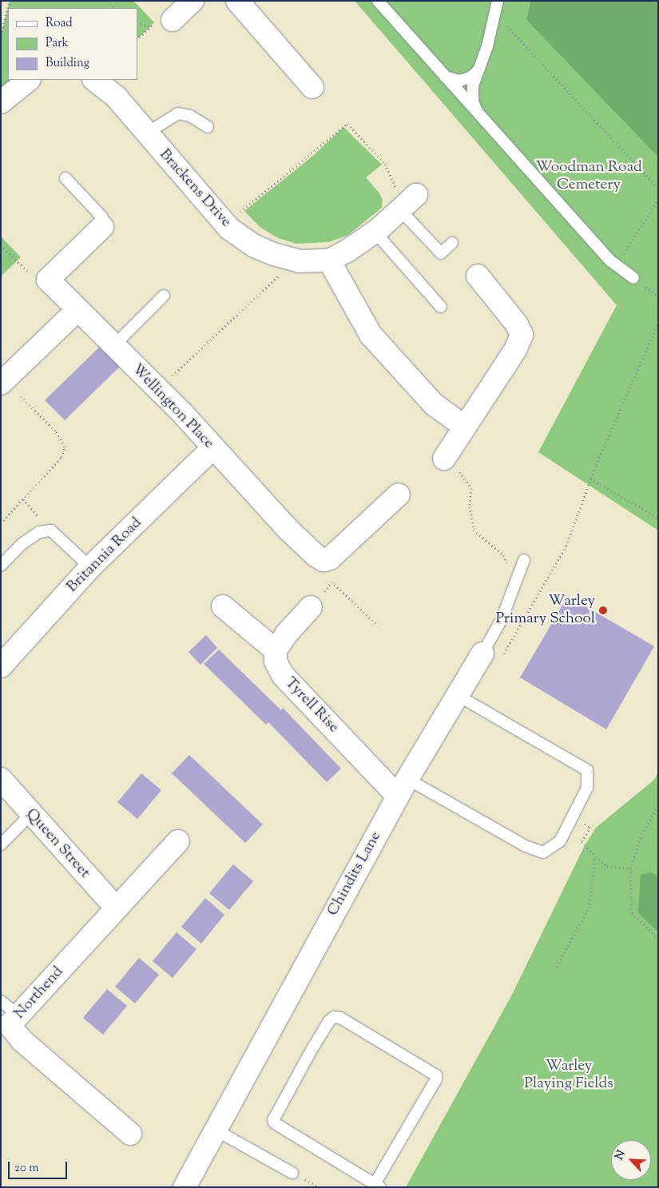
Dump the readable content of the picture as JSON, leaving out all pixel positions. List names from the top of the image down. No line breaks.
{"streets":{"street":["Brackens Drive","Wellington Place","Britannia Road","Tyrell Rise","Queen Street","Chindits Lane","Northend"]},"crossings":[["Wellington Place","Britannia Road"],["Tyrell Rise","Chindits Lane"],["Queen Street","Northend"]],"parks":["Woodman Road Cemetery","Warley Playing Fields"],"places":["Warley Primary School"],"legend":["Road","Park","Building"],"scale_bar":"20 m","north":"top left"}
